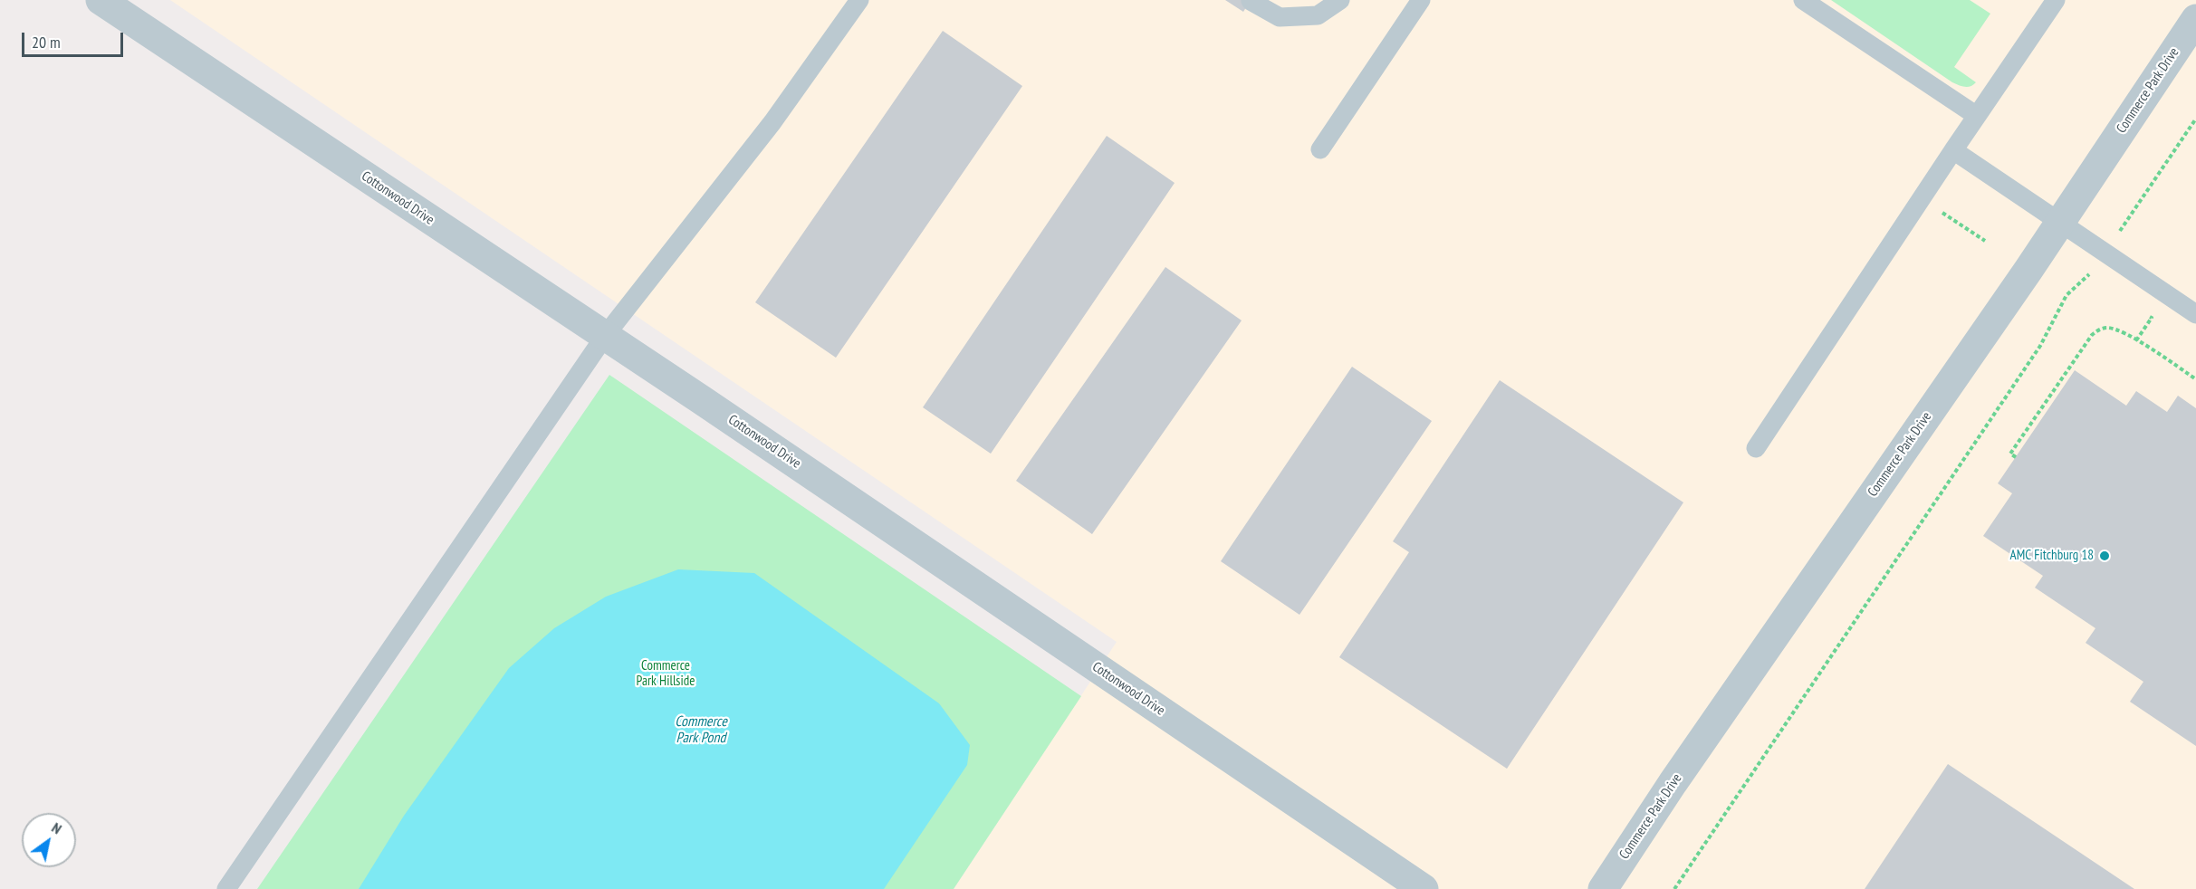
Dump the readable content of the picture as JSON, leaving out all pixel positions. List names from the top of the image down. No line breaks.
{"streets":{"street":["Commerce Park Drive","Cottonwood Drive"]},"water":["Commerce Park Pond"],"parks":["Commerce Park Hillside"],"places":["AMC Fitchburg 18"],"scale_bar":"20 m","north":"top right"}
